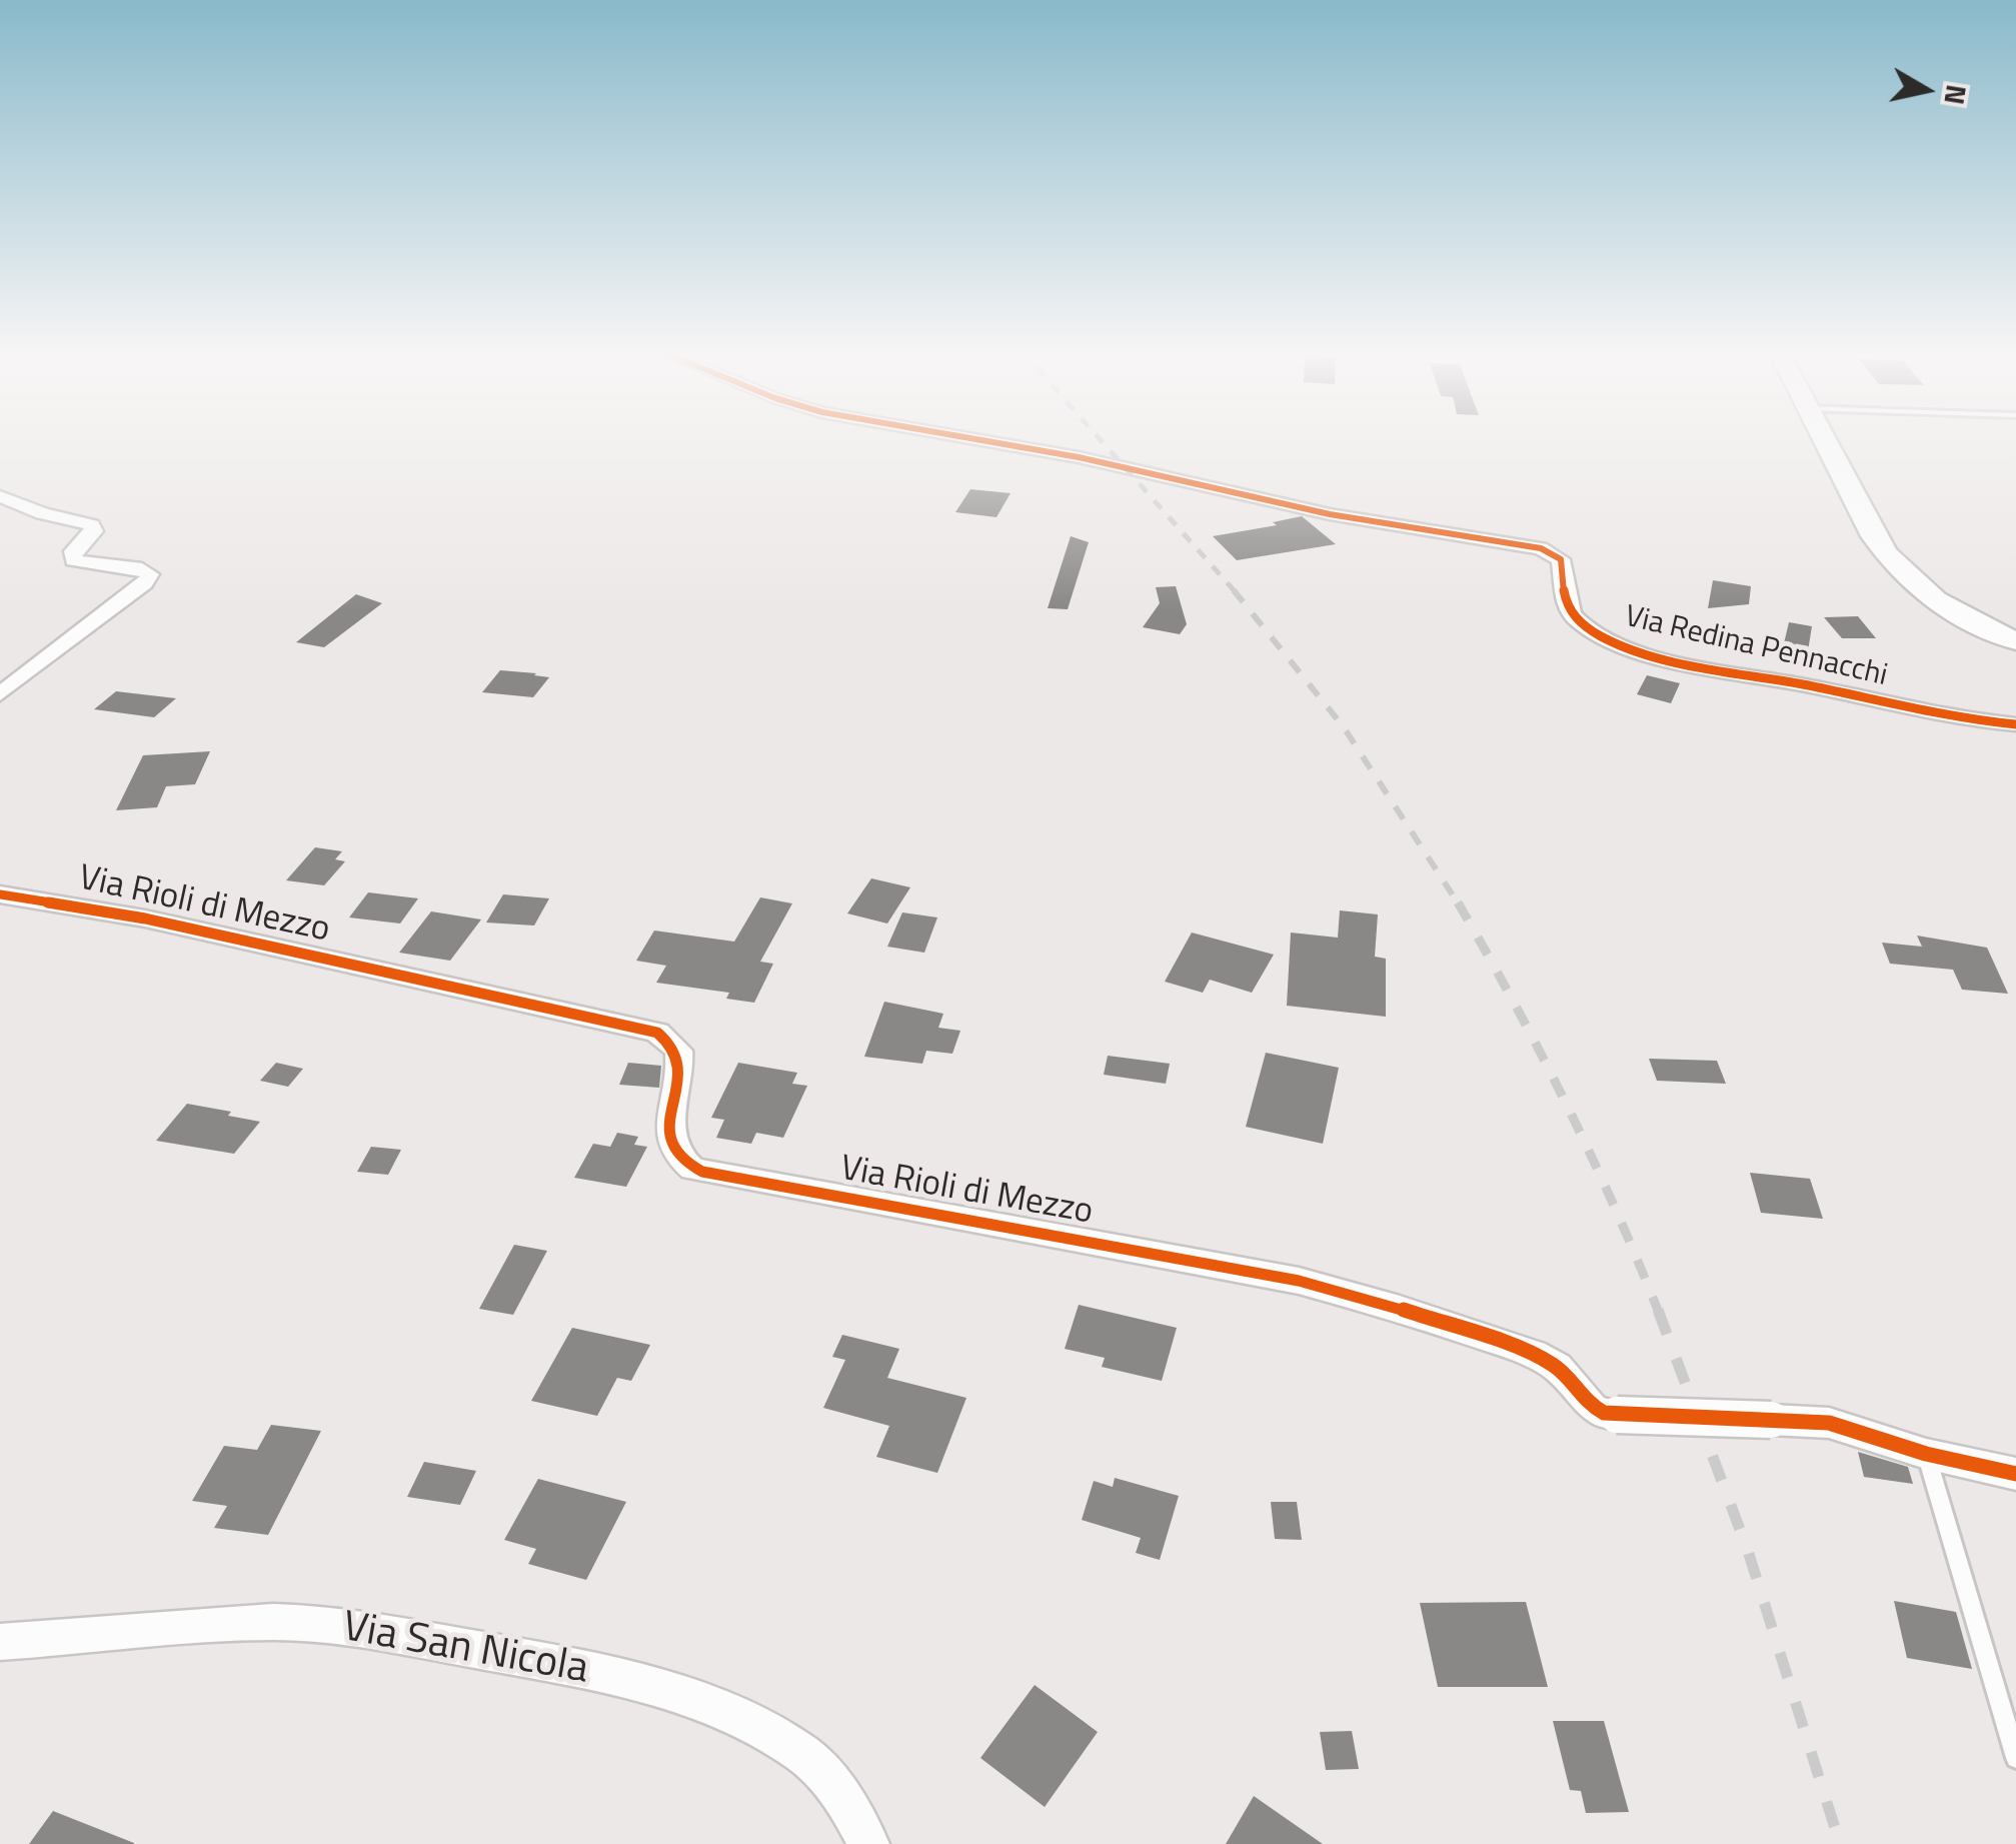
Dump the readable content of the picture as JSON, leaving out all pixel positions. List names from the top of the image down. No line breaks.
{"streets":{"street":["Via Redina Pennacchi","Via Rioli di Mezzo","Via San Nicola"]},"north":"right"}
